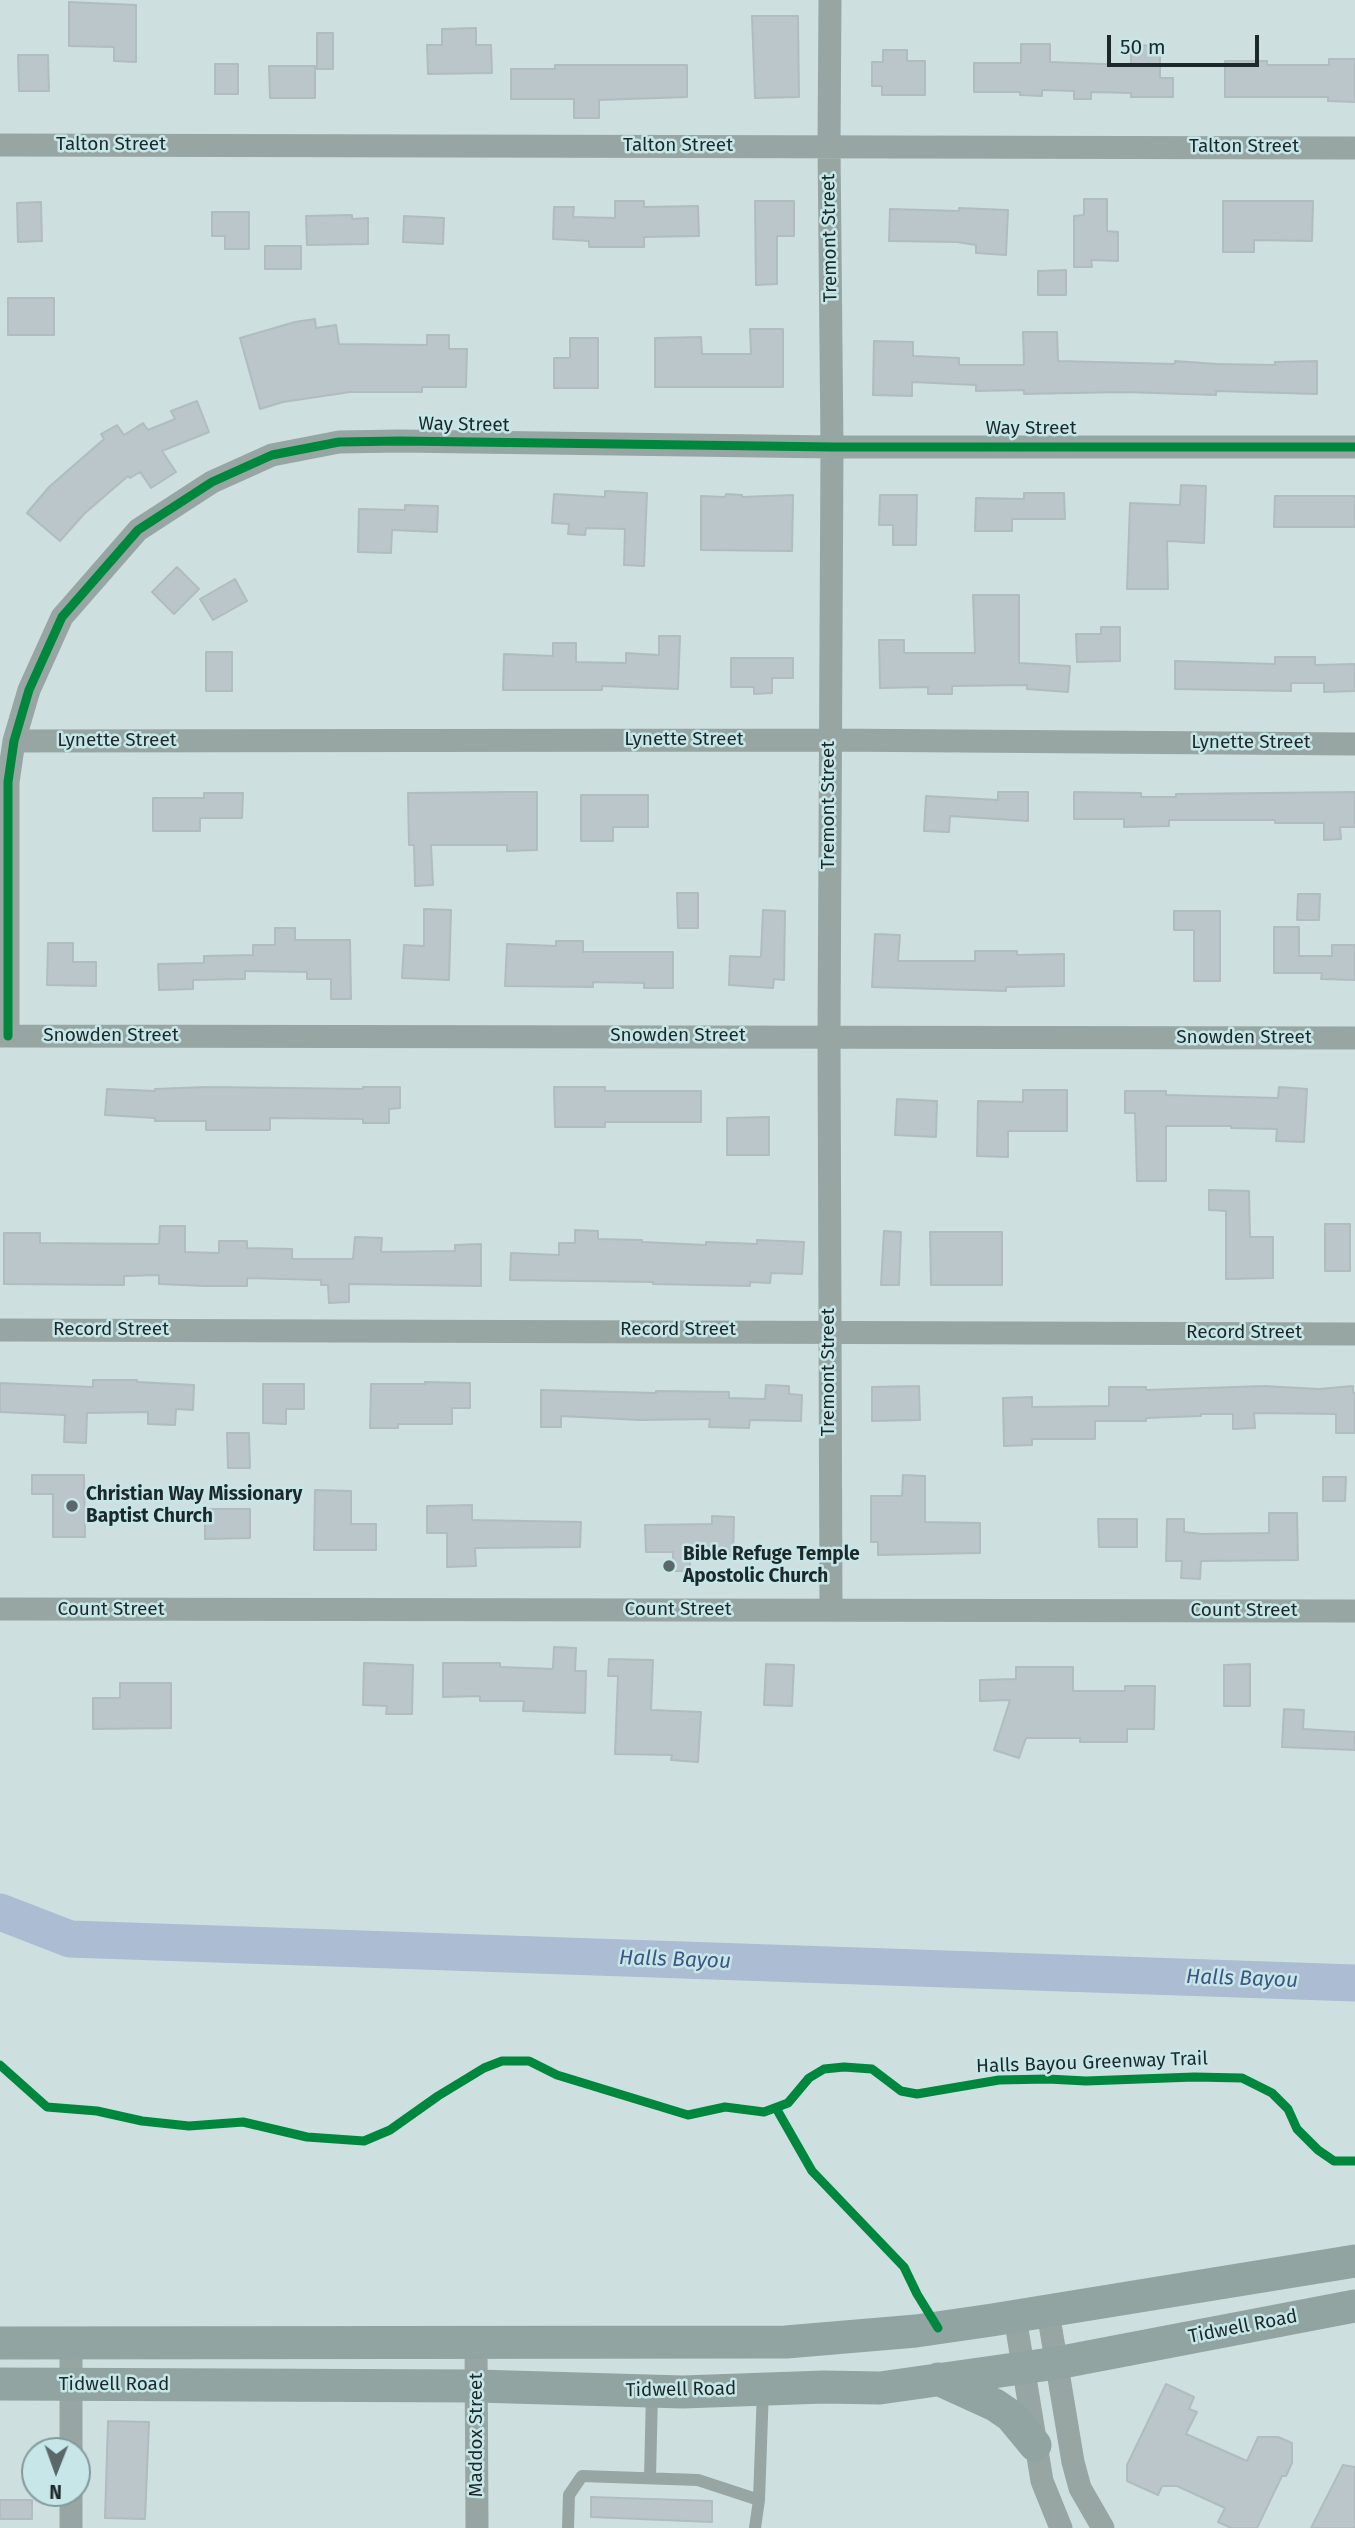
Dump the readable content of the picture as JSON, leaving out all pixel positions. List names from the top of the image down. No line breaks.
{"streets":{"main road":["Tidwell Road"],"street":["Talton Street","Tremont Street","Way Street","Lynette Street","Snowden Street","Record Street","Count Street","Maddox Street"],"cycle path":["Halls Bayou Greenway Trail"]},"crossings":[["Talton Street","Tremont Street"],["Tremont Street","Way Street"],["Tremont Street","Lynette Street"],["Tremont Street","Snowden Street"],["Tremont Street","Record Street"],["Tremont Street","Count Street"],["Way Street","Lynette Street"],["Way Street","Snowden Street"],["Tidwell Road","Maddox Street"]],"water":["Halls Bayou"],"places":["Christian Way Missionary Baptist Church","Bible Refuge Temple Apostolic Church"],"scale_bar":"50 m","north":"bottom"}
